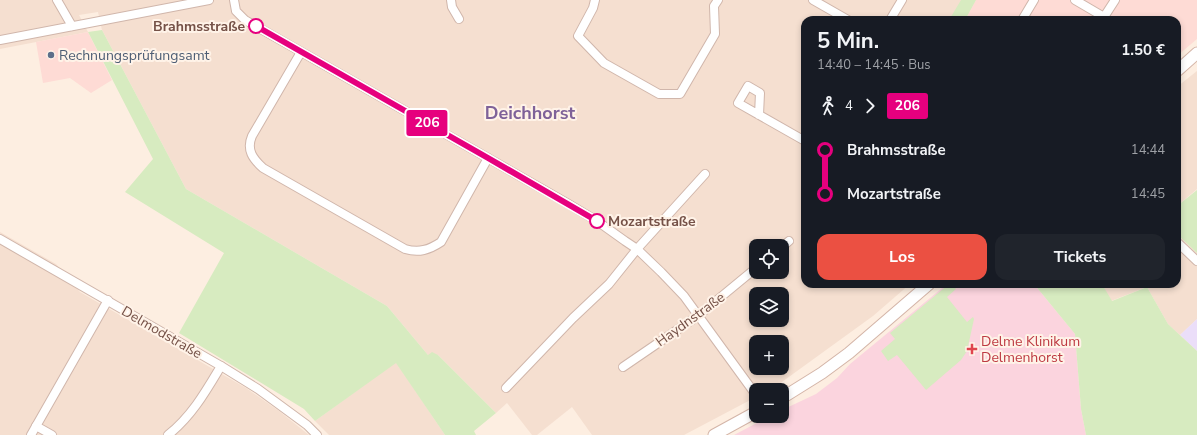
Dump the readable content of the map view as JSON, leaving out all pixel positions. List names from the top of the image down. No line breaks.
{"streets":{"street":["Haydnstraße","Delmodstraße"]},"districts":["Deichhorst"],"places":{"other":["Brahmsstraße","Rechnungsprüfungsamt","Mozartstraße"],"health":["Delme Klinikum Delmenhorst"]},"lines":["bus line 206"],"page":{"on_map":"206","heading":["5 Min.","14:40 – 14:45 · Bus","1.50 €"],"legs":["4","206"],"list":[{"name":"Brahmsstraße","value":"14:44"},{"name":"Mozartstraße","value":"14:45"}],"buttons":["Los","Tickets"],"map_buttons":["+","−"]}}
